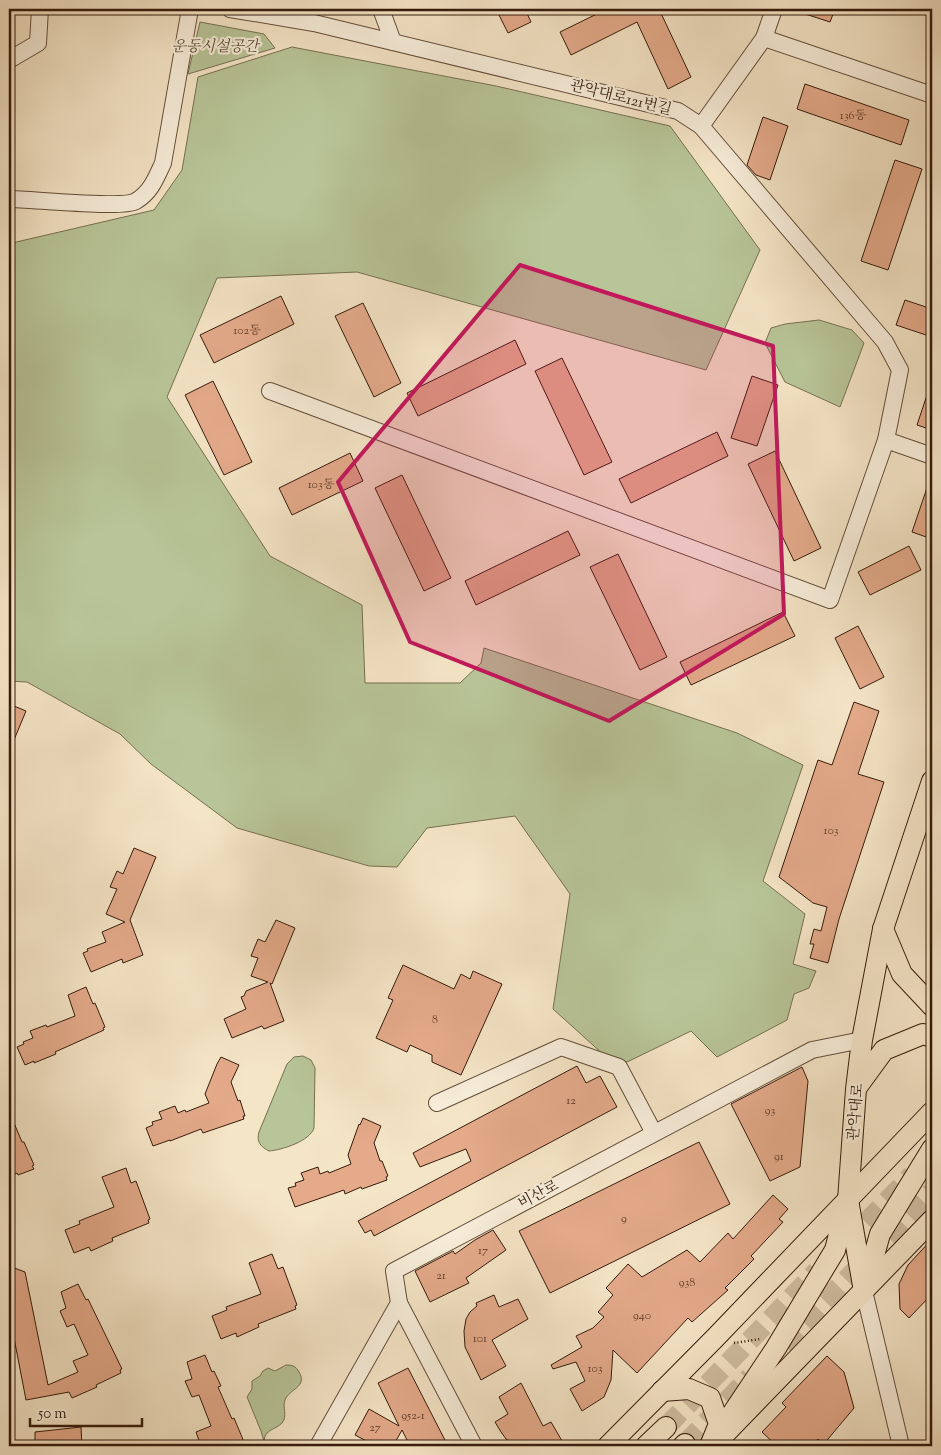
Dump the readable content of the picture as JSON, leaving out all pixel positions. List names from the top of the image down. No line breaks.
{"streets":{"main road":["관악대로"],"street":["관악대로121번길","비산로"]},"crossings":[["관악대로","비산로"]],"parks":["운동시설공간"],"house_numbers":["136동","102동","103동","103","8","12","93","91","9","17","21","938","940","101","103","952-1","27"],"scale_bar":"50 m"}
